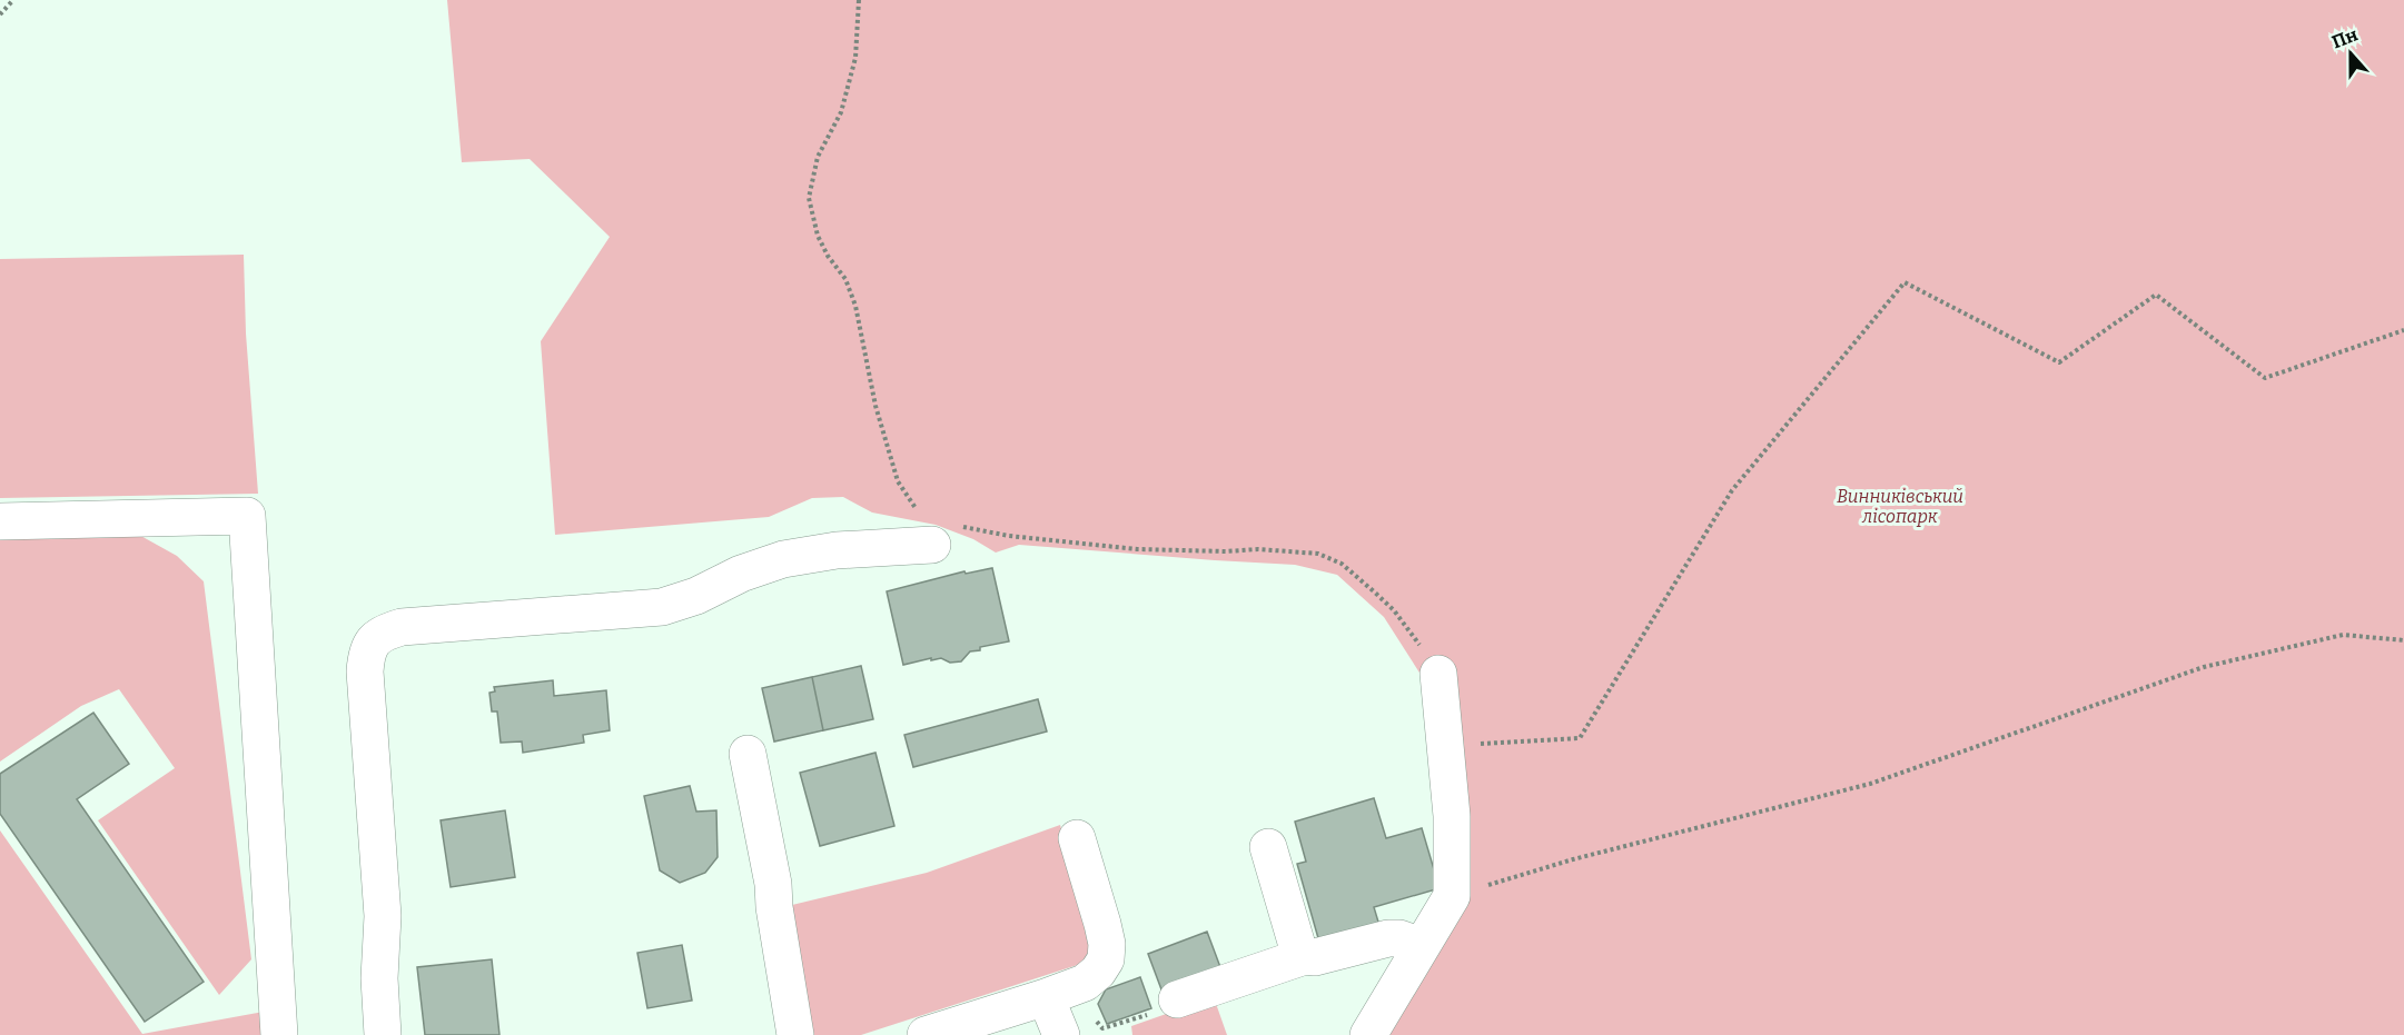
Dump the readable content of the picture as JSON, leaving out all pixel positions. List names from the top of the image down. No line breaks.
{"parks":["Винниківський лісопарк"],"north":"top"}
